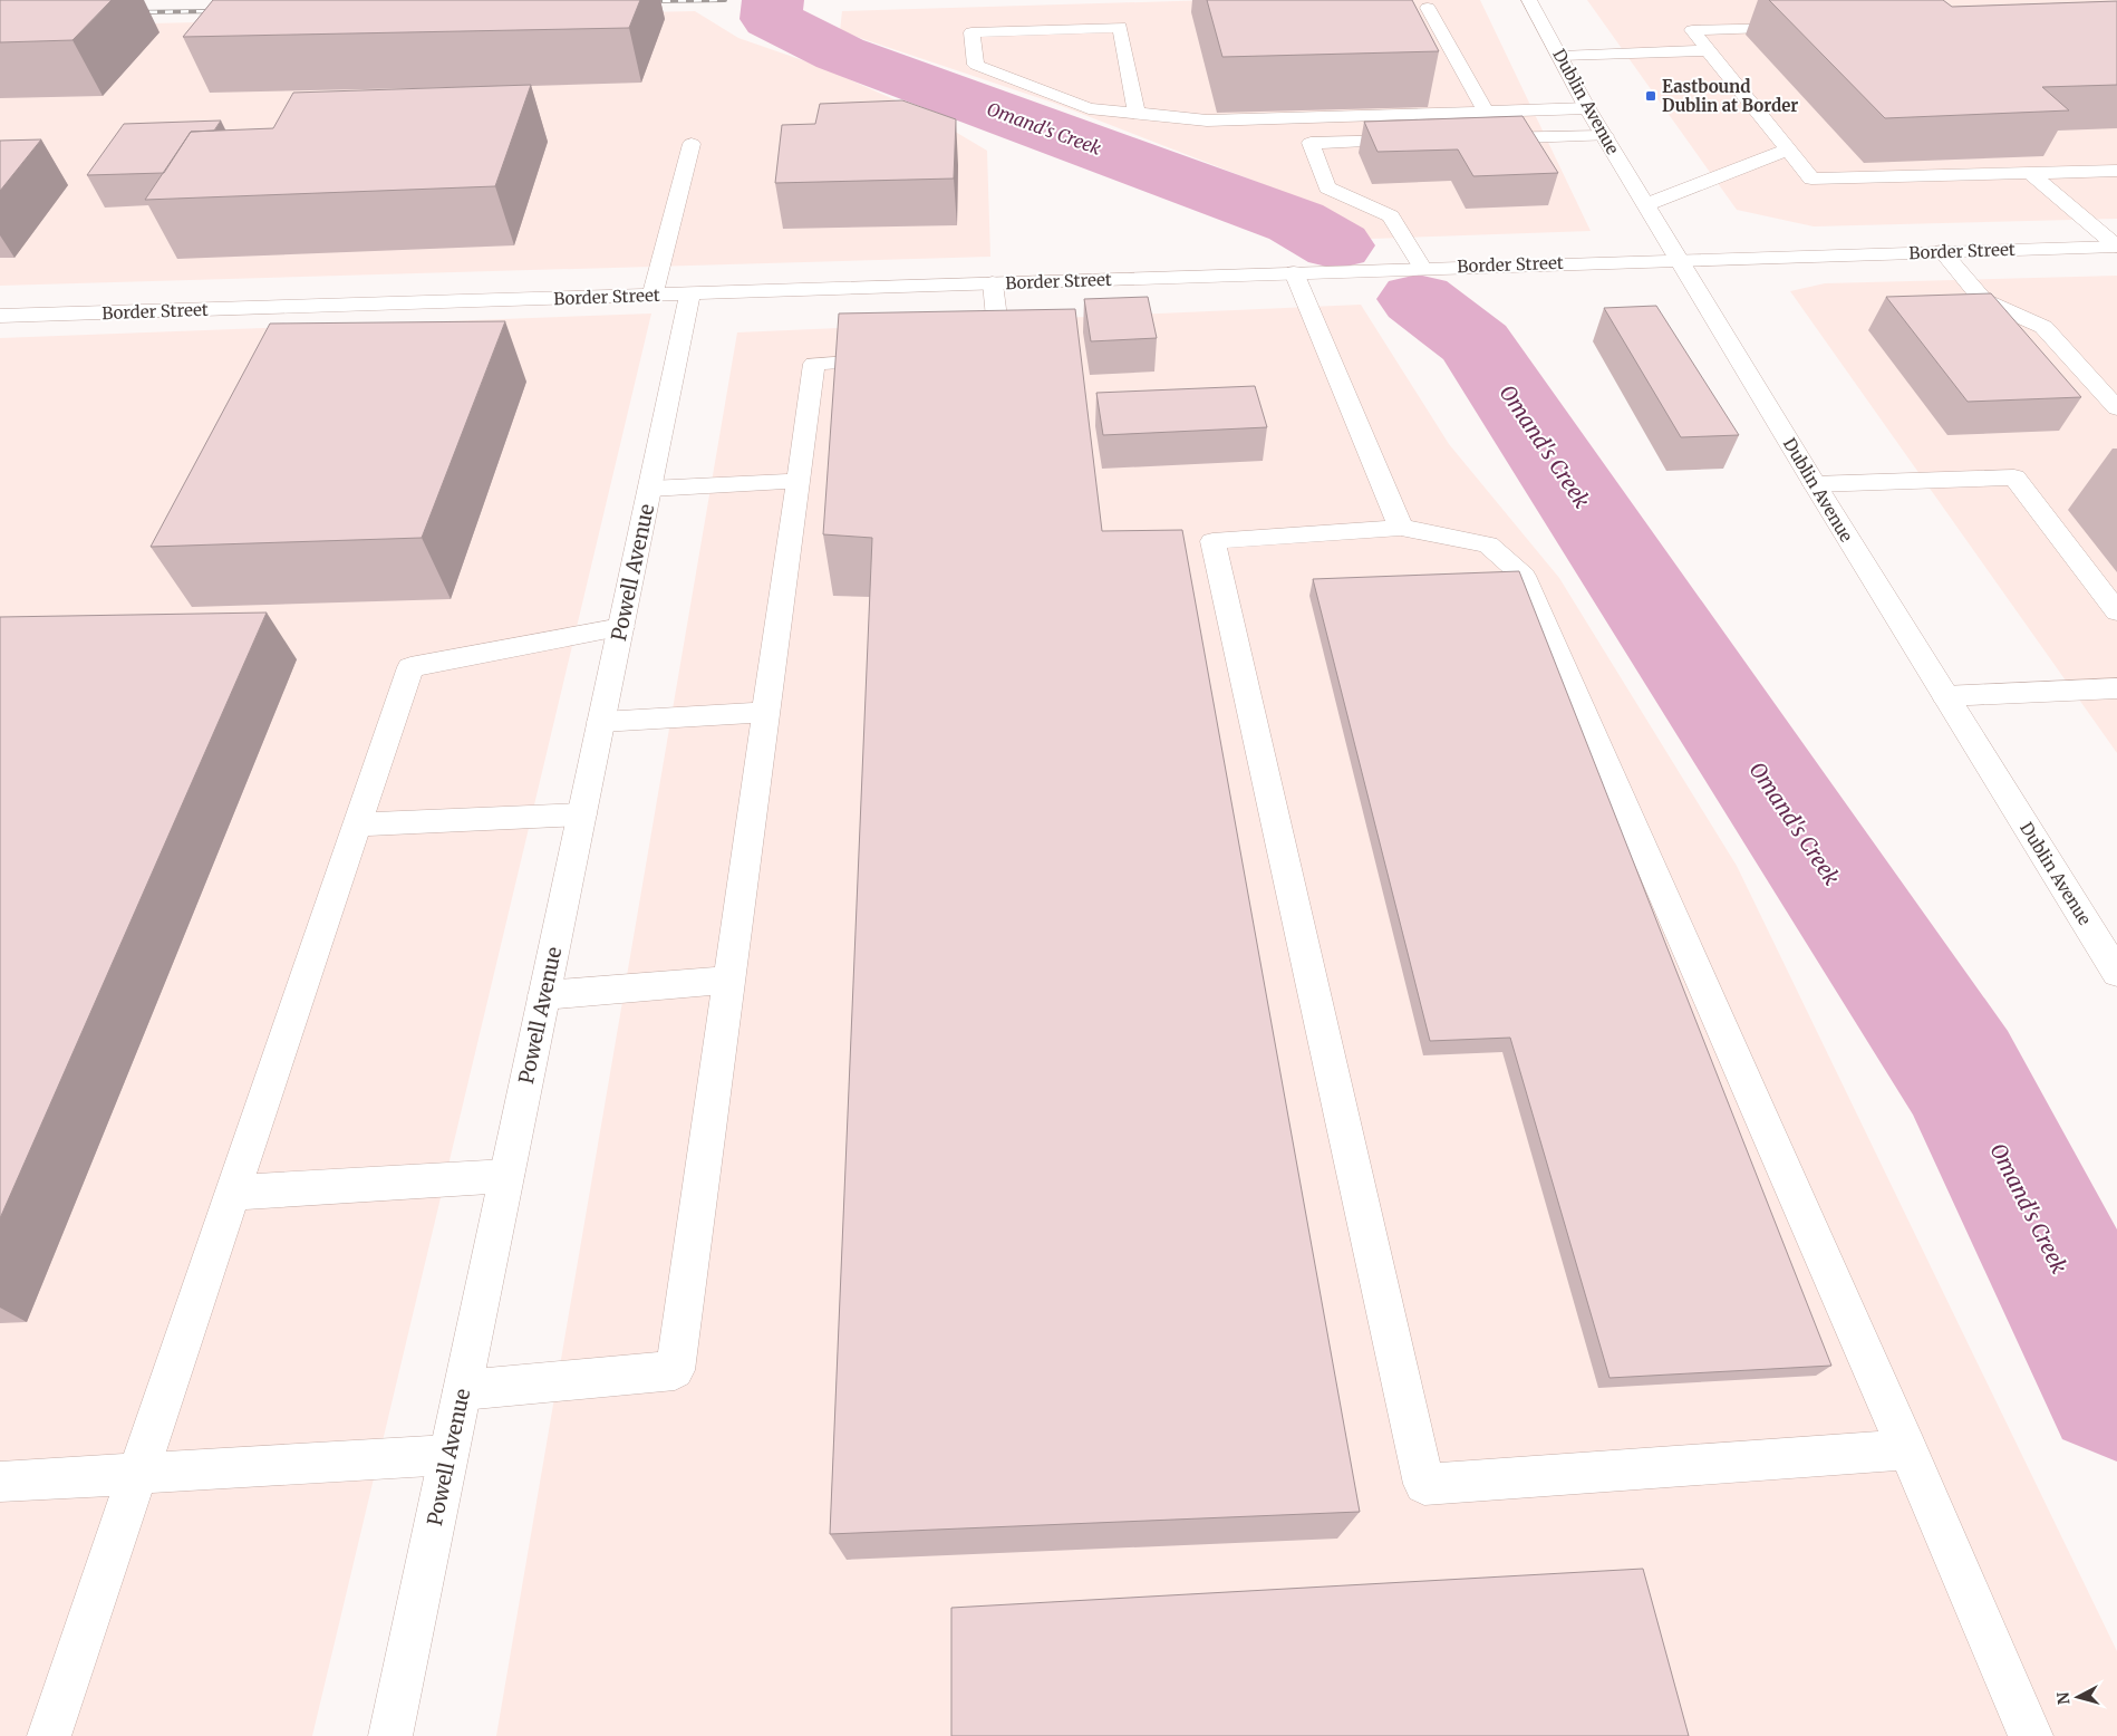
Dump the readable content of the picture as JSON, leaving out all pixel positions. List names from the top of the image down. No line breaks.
{"streets":{"street":["Dublin Avenue","Border Street","Powell Avenue"]},"crossings":[["Dublin Avenue","Border Street"],["Border Street","Powell Avenue"]],"water":["Omand's Creek"],"places":{"transit":["Eastbound Dublin at Border"]},"north":"left"}
